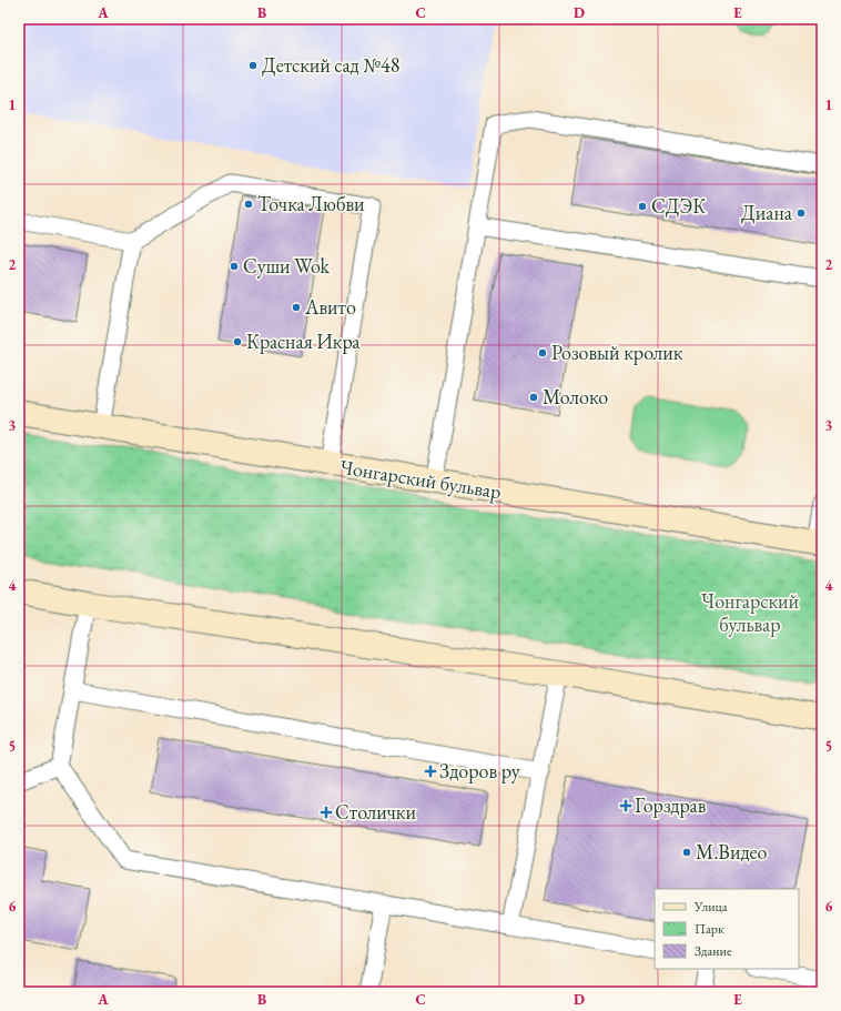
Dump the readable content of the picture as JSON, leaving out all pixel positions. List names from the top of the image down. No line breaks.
{"streets":{"main road":["Чонгарский бульвар"]},"parks":["Чонгарский бульвар"],"places":{"other":["Детский сад №48","Точка Любви","СДЭК","Диана","Суши Wok","Авито","Красная Икра","Розовый кролик","Молоко","М.Видео"],"health":["Здоров ру","Горздрав","Столички"]},"legend":["Улица","Парк","Здание"],"grid":{"columns":["A","B","C","D","E"],"rows":["1","2","3","4","5","6"]}}
